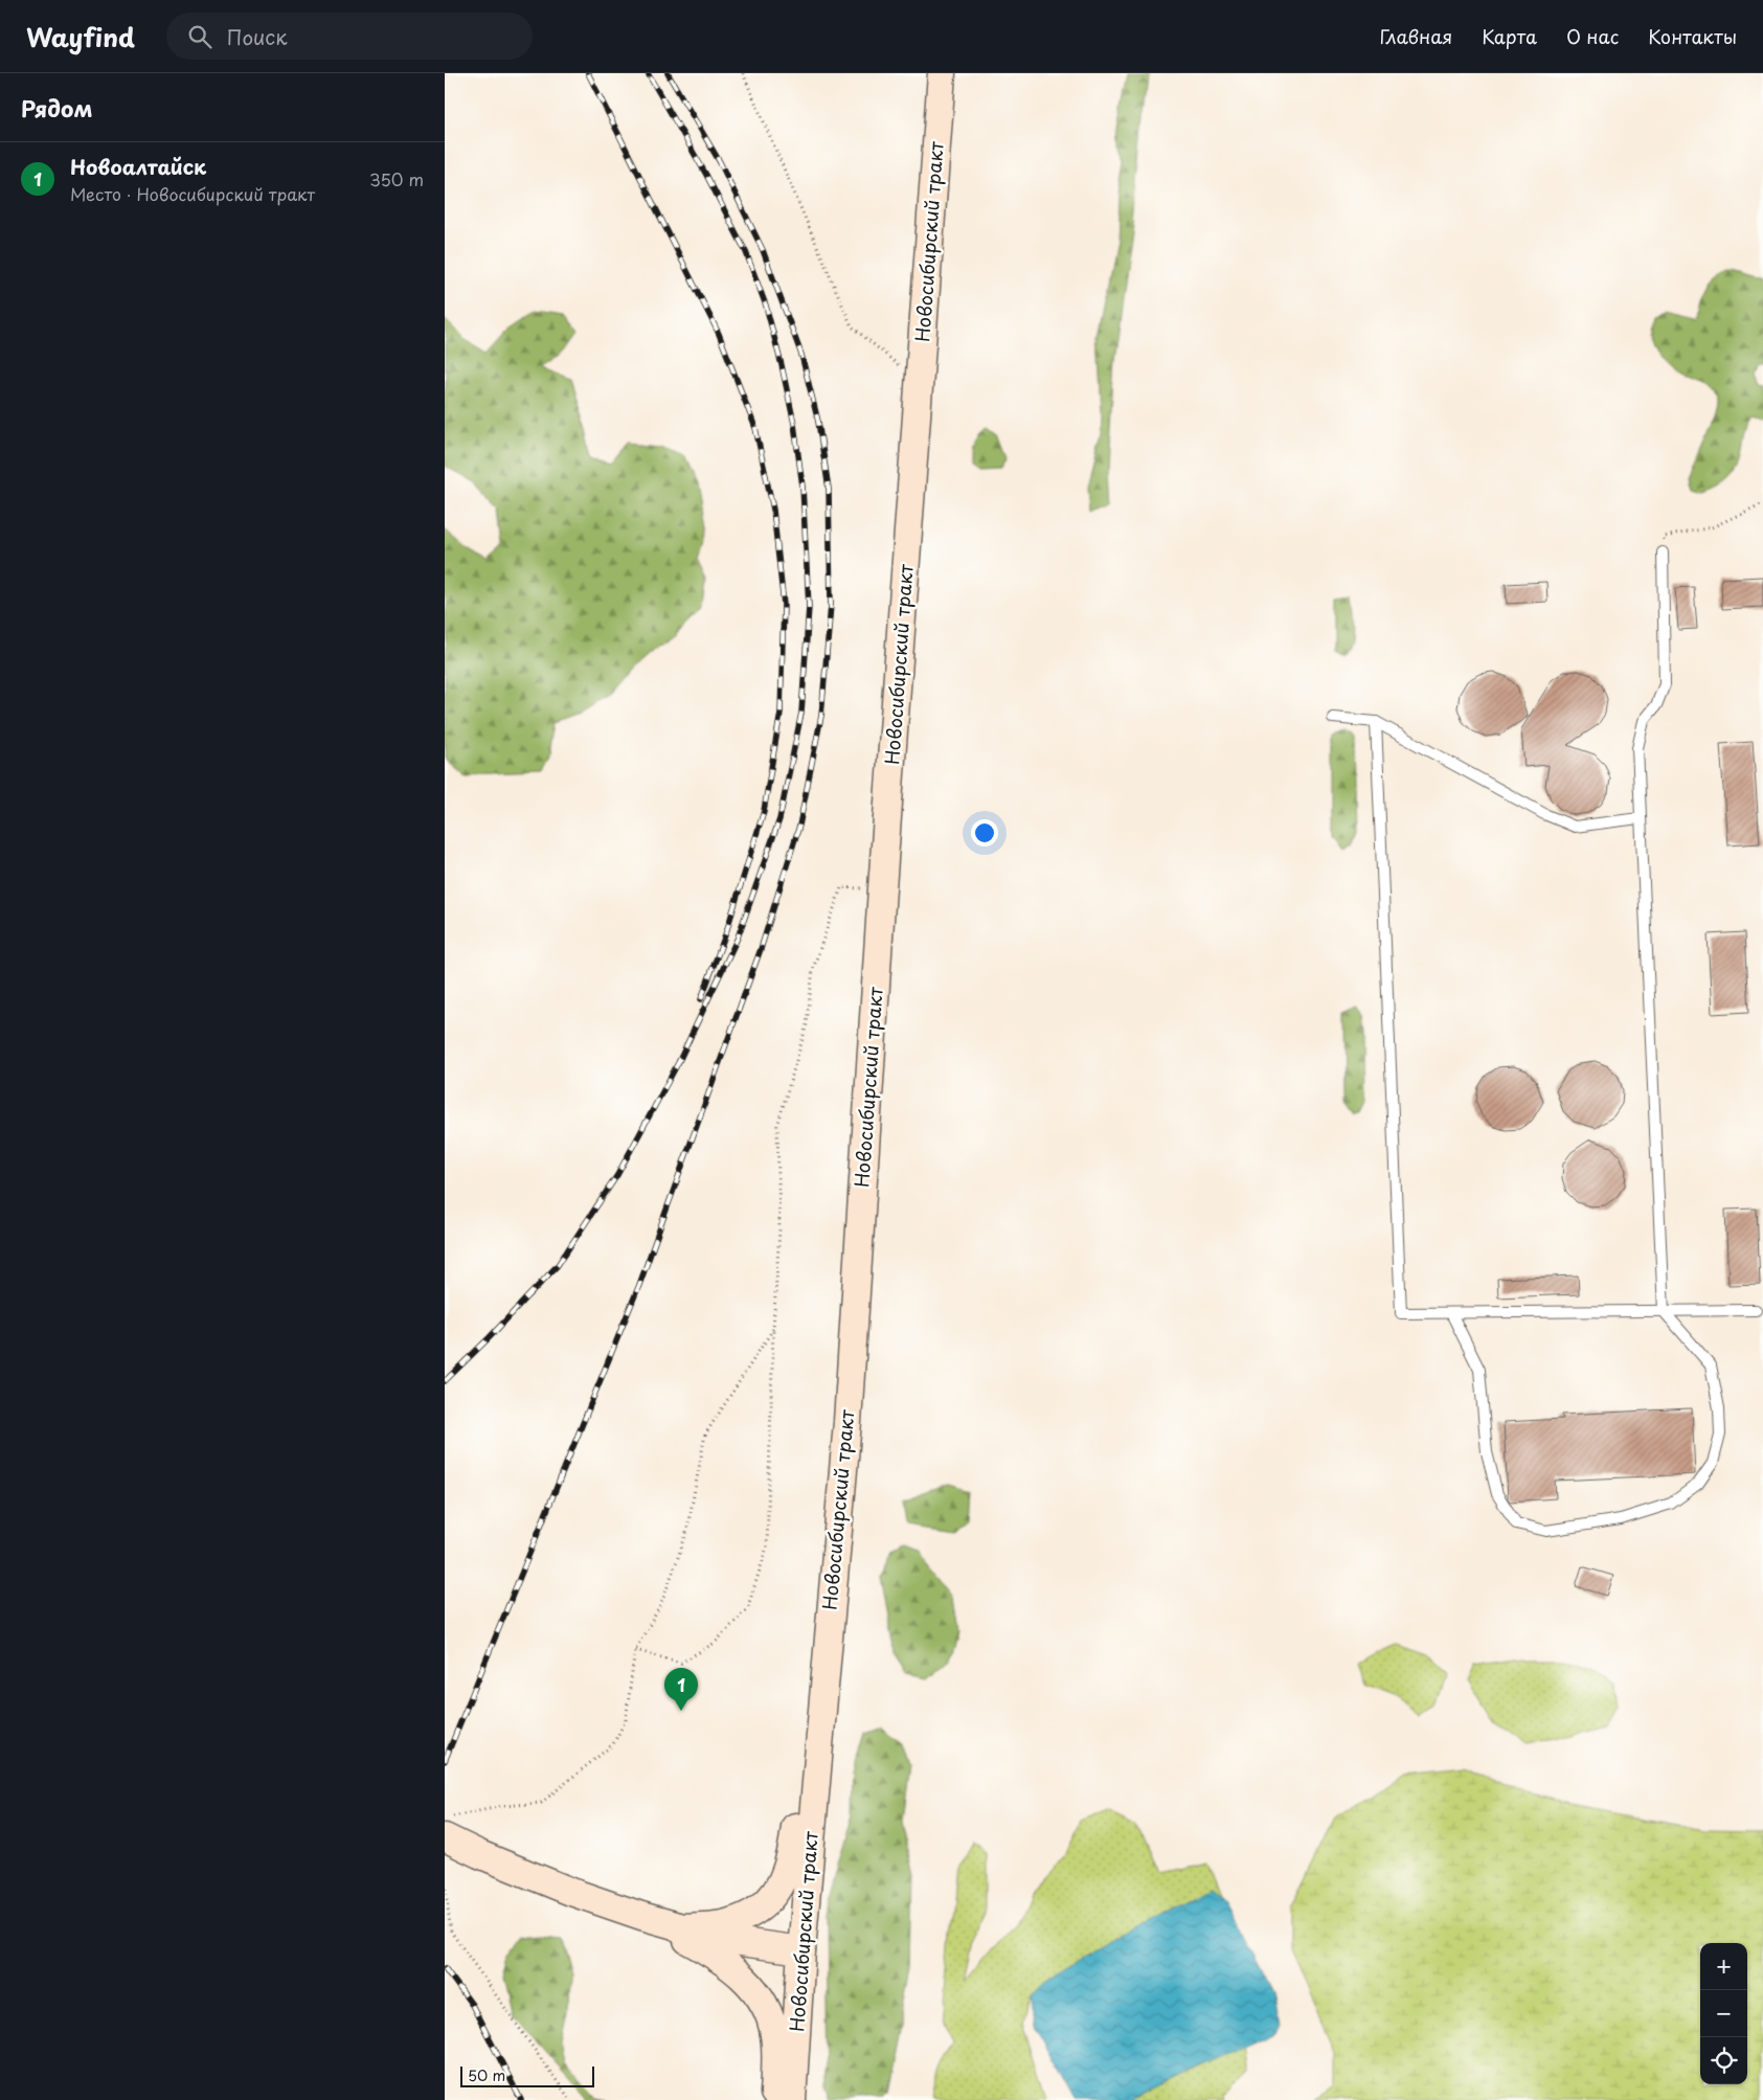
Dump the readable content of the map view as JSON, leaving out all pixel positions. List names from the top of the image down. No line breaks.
{"streets":{"main road":["Новосибирский тракт"]},"scale_bar":"50 m","page":{"header":"Wayfind","search":"Поиск","nav":["Главная","Карта","О нас","Контакты"],"heading":"Рядом","list":[{"mark":"1","name":"Новоалтайск","note":"Место · Новосибирский тракт","value":"350 m"}],"pins":"1","map_buttons":["+","−"],"scale":"50 m"}}
